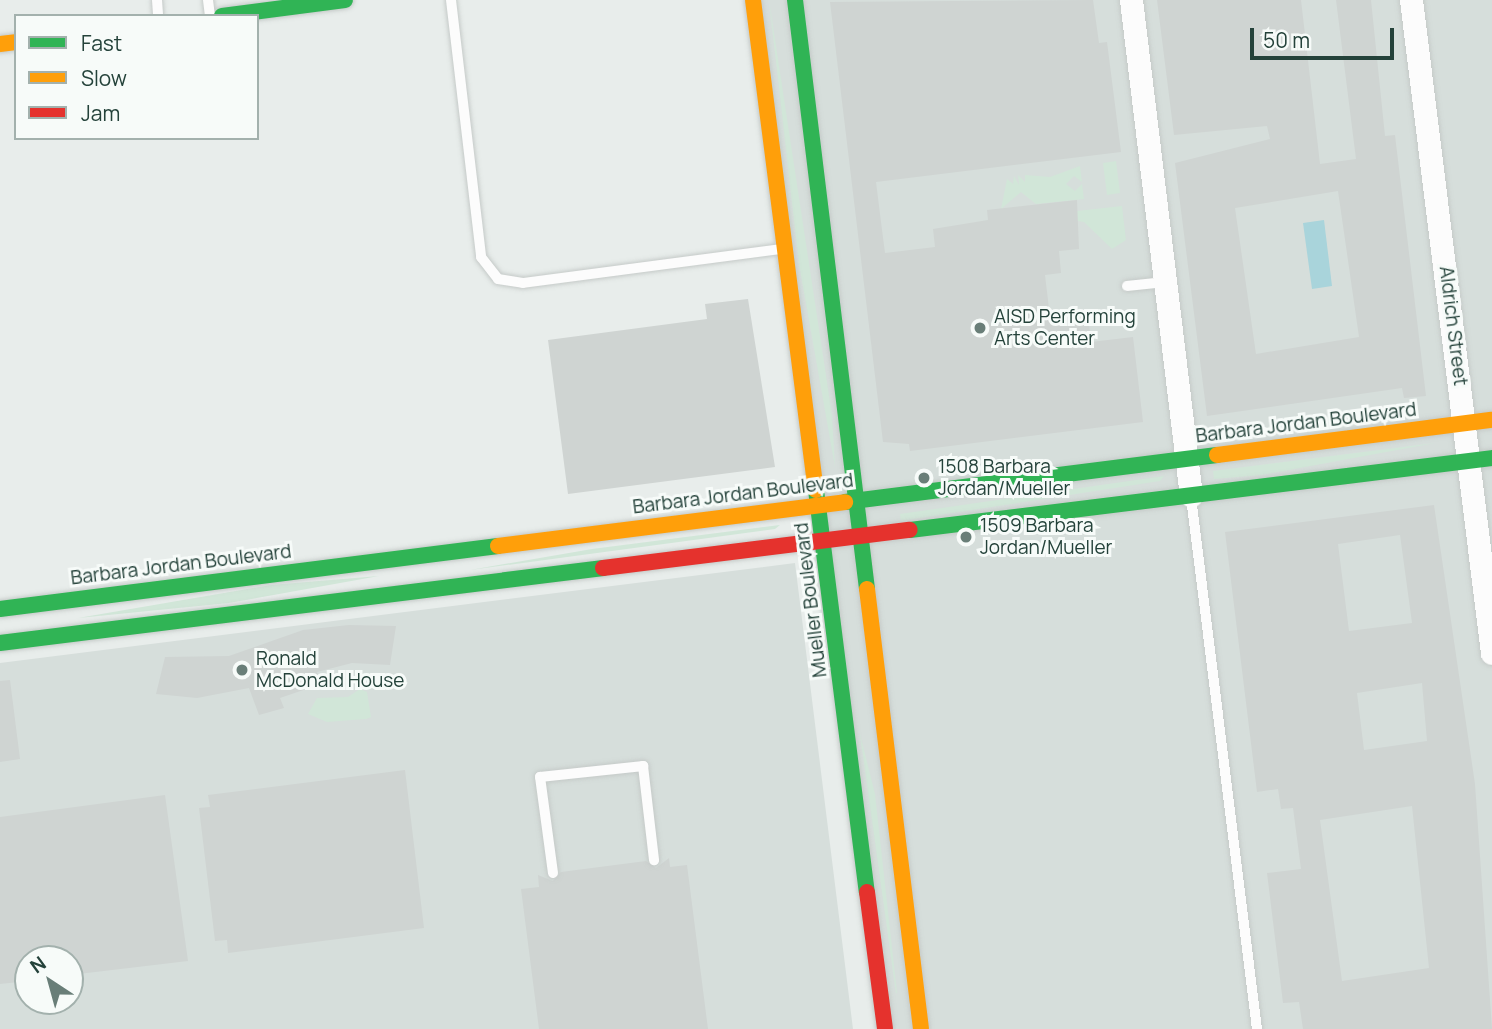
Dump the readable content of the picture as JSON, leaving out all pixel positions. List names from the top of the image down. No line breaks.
{"streets":{"street":["Aldrich Street","Barbara Jordan Boulevard","Mueller Boulevard"]},"crossings":[["Aldrich Street","Barbara Jordan Boulevard"],["Barbara Jordan Boulevard","Mueller Boulevard"]],"places":["AISD Performing Arts Center","1508 Barbara Jordan/Mueller","1509 Barbara Jordan/Mueller","Ronald McDonald House"],"legend":["Fast","Slow","Jam"],"scale_bar":"50 m","north":"top left"}
